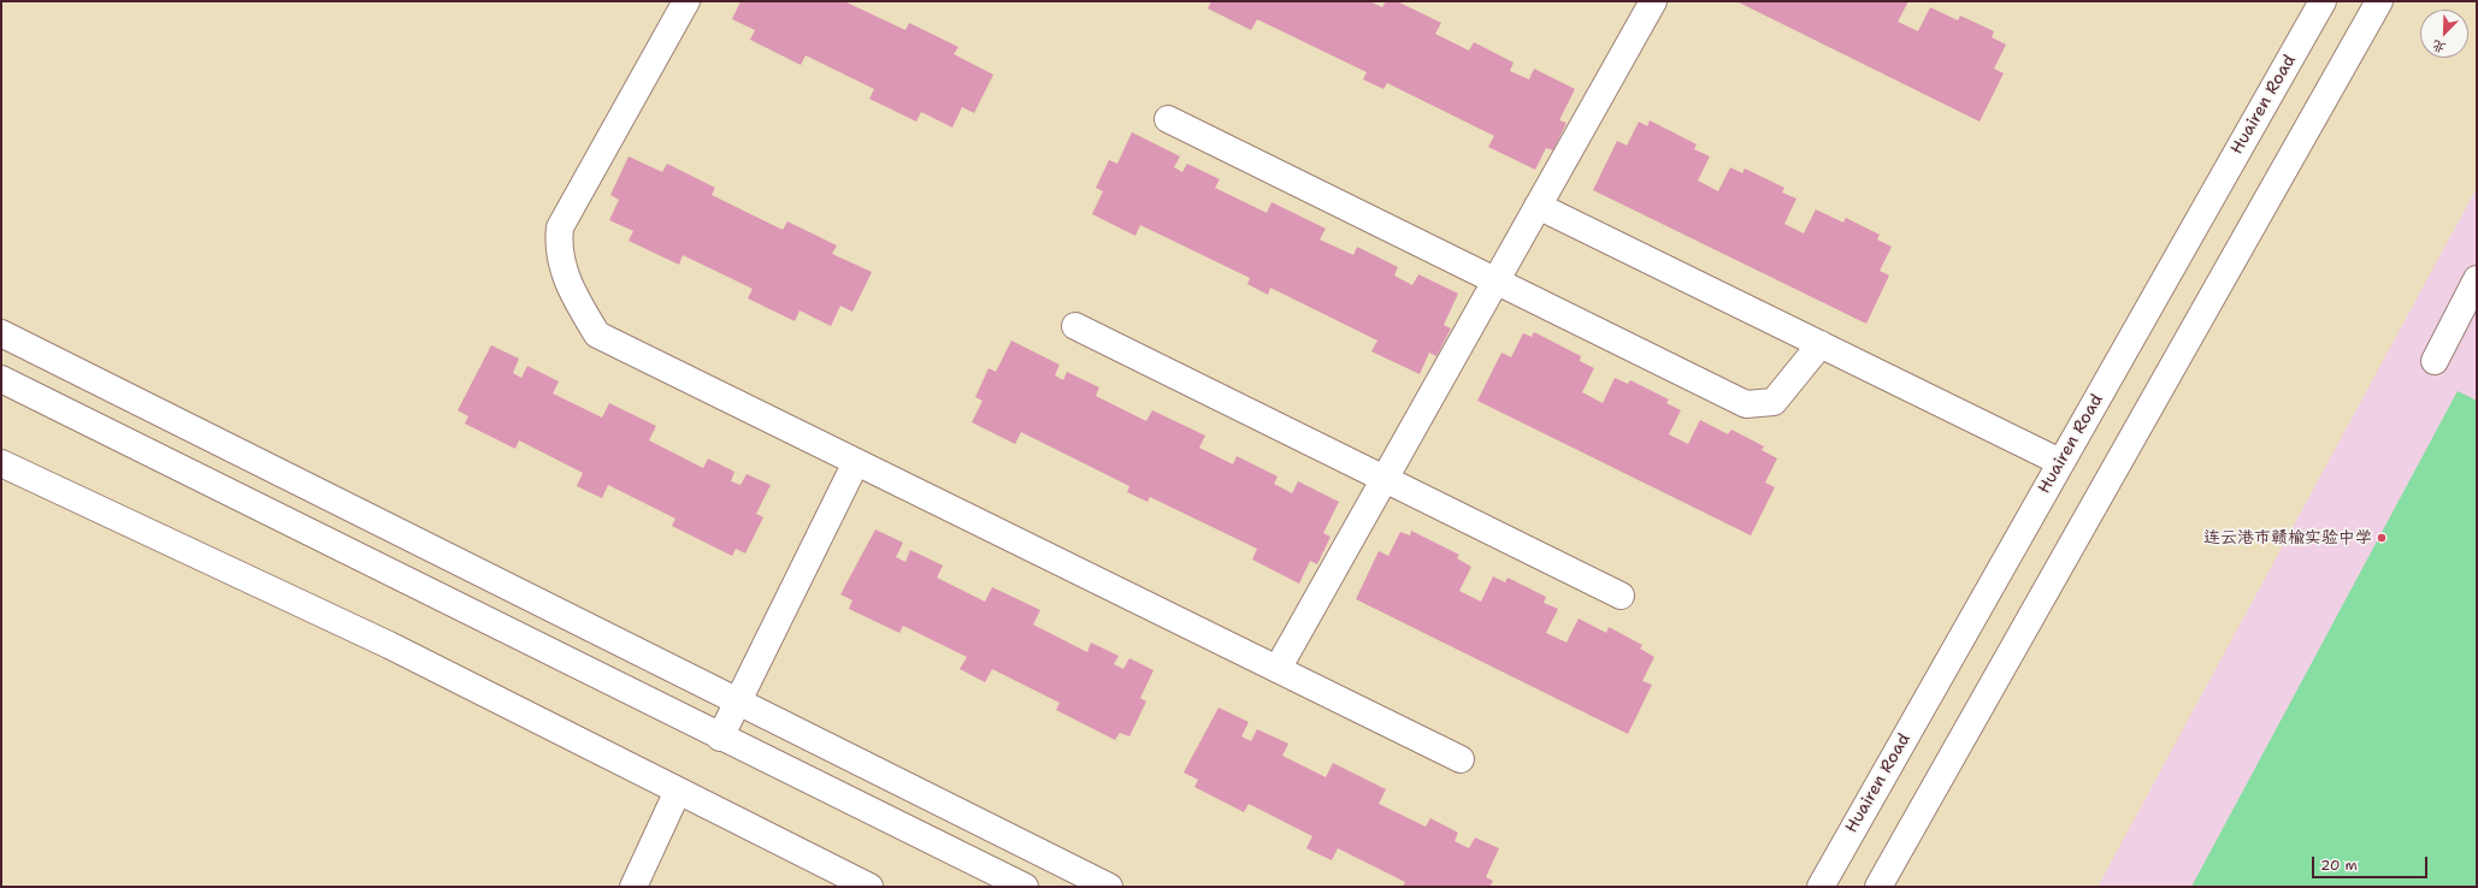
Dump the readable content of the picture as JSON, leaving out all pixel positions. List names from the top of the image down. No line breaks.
{"streets":{"main road":["Huairen Road"]},"places":["连云港市赣榆实验中学"],"scale_bar":"20 m","north":"bottom left"}
